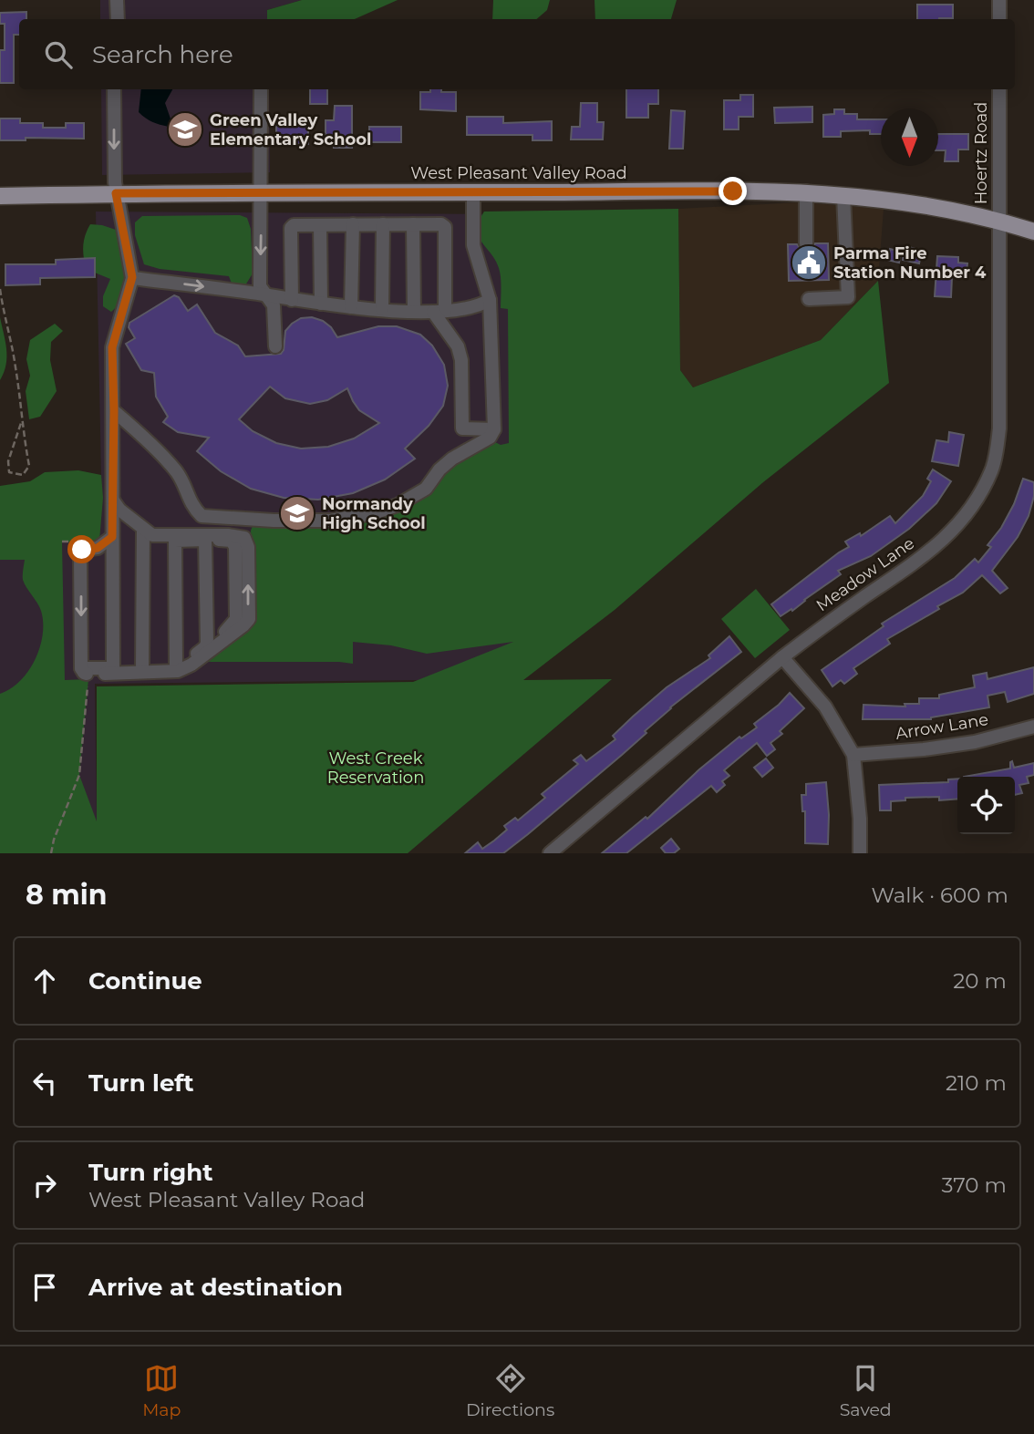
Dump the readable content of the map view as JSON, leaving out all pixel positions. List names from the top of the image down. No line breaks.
{"streets":{"main road":["West Pleasant Valley Road"],"street":["Hoertz Road","Meadow Lane","Arrow Lane"]},"crossings":[["Hoertz Road","West Pleasant Valley Road"],["Hoertz Road","Meadow Lane"],["West Pleasant Valley Road","Meadow Lane"]],"parks":["West Creek Reservation"],"places":{"school or university":["Green Valley Elementary School","Normandy High School"],"public building":["Parma Fire Station Number 4"]},"north":"bottom","page":{"search":"Search here","heading":["8 min","Walk · 600 m"],"list":[["Continue","20 m"],["Turn left","210 m"],["Turn right","West Pleasant Valley Road","370 m"],"Arrive at destination"],"nav":["Map","Directions","Saved"]}}
